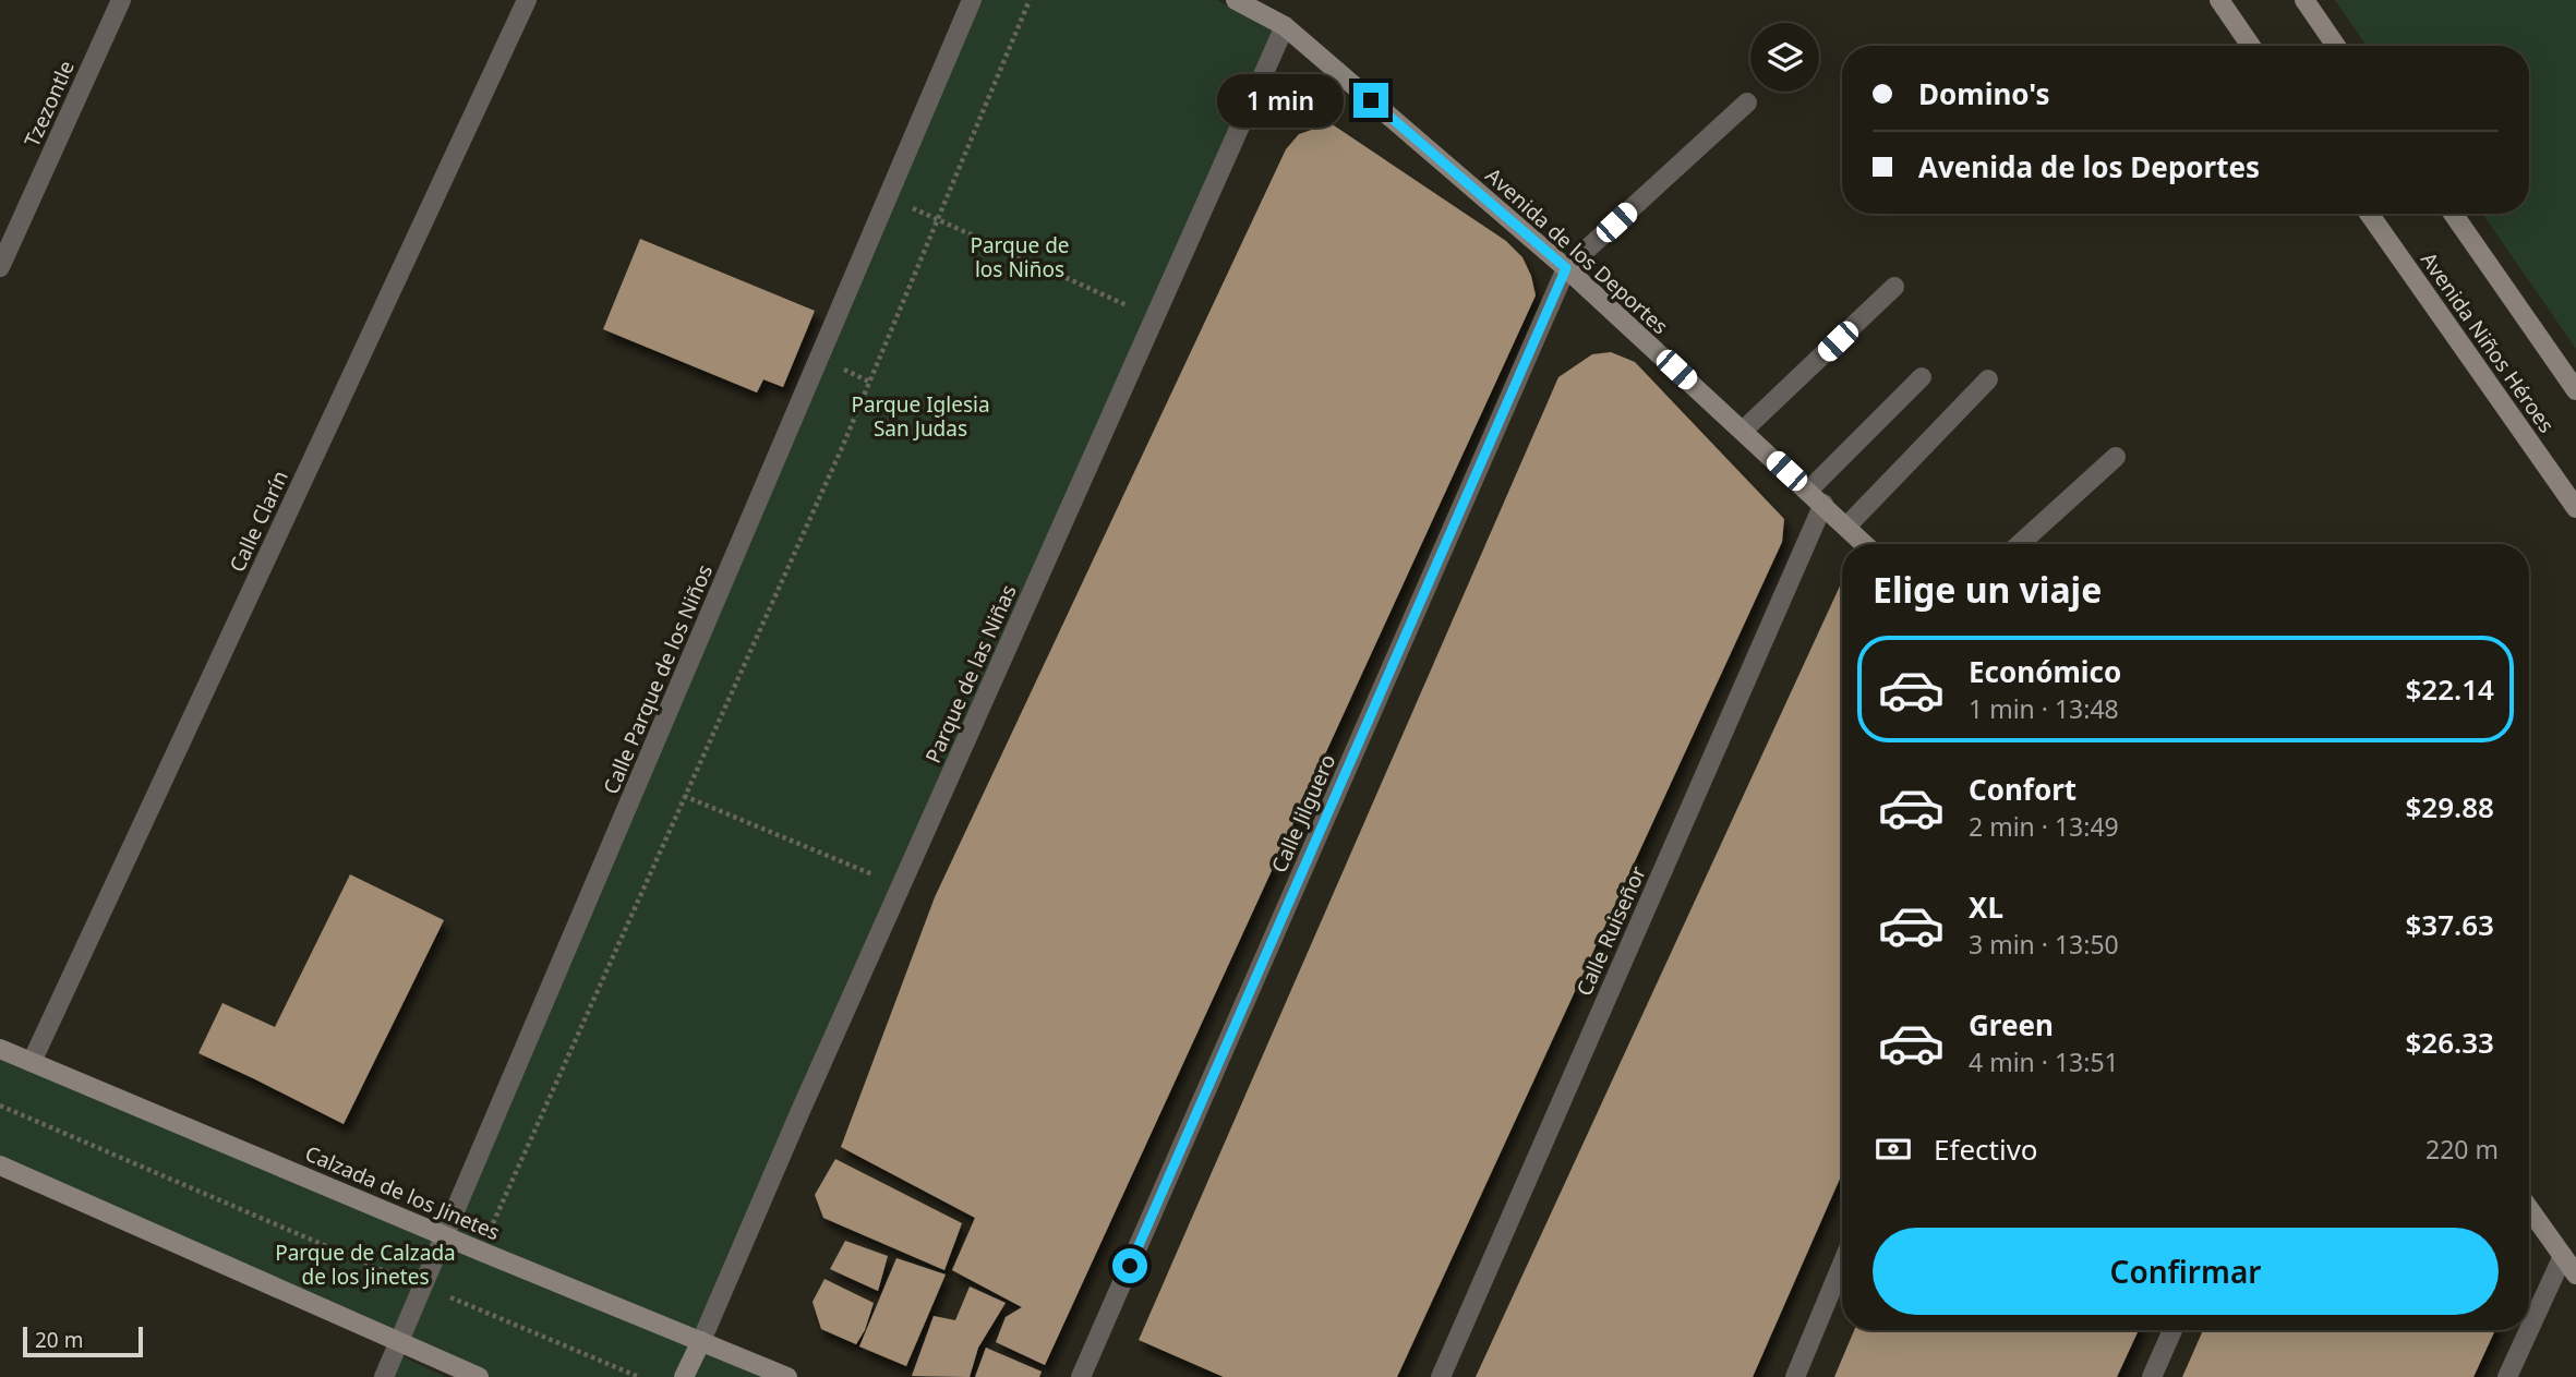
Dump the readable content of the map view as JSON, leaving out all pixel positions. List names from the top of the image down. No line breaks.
{"streets":{"main road":["Avenida de los Deportes","Avenida Niños Héroes","Calzada de los Jinetes"],"street":["Tzezontle","Calle Clarín","Parque de las Niñas","Calle Parque de los Niños","Calle Jilguero","Calle Ruiseñor"]},"crossings":[["Avenida de los Deportes","Parque de las Niñas"],["Avenida de los Deportes","Calle Jilguero"],["Avenida de los Deportes","Calle Ruiseñor"],["Calle Clarín","Calzada de los Jinetes"],["Parque de las Niñas","Calzada de los Jinetes"],["Calle Parque de los Niños","Calzada de los Jinetes"]],"parks":["Parque de los Niños","Parque Iglesia San Judas","Parque de Calzada de los Jinetes"],"scale_bar":"20 m","page":{"banner":["Domino's","Avenida de los Deportes"],"bubble":"1 min","heading":"Elige un viaje","list":[{"name":"Económico","note":"1 min · 13:48","value":"$22.14"},{"name":"Confort","note":"2 min · 13:49","value":"$29.88"},{"name":"XL","note":"3 min · 13:50","value":"$37.63"},{"name":"Green","note":"4 min · 13:51","value":"$26.33"}],"pay":["Efectivo","220 m"],"buttons":"Confirmar","scale":"20 m"}}
